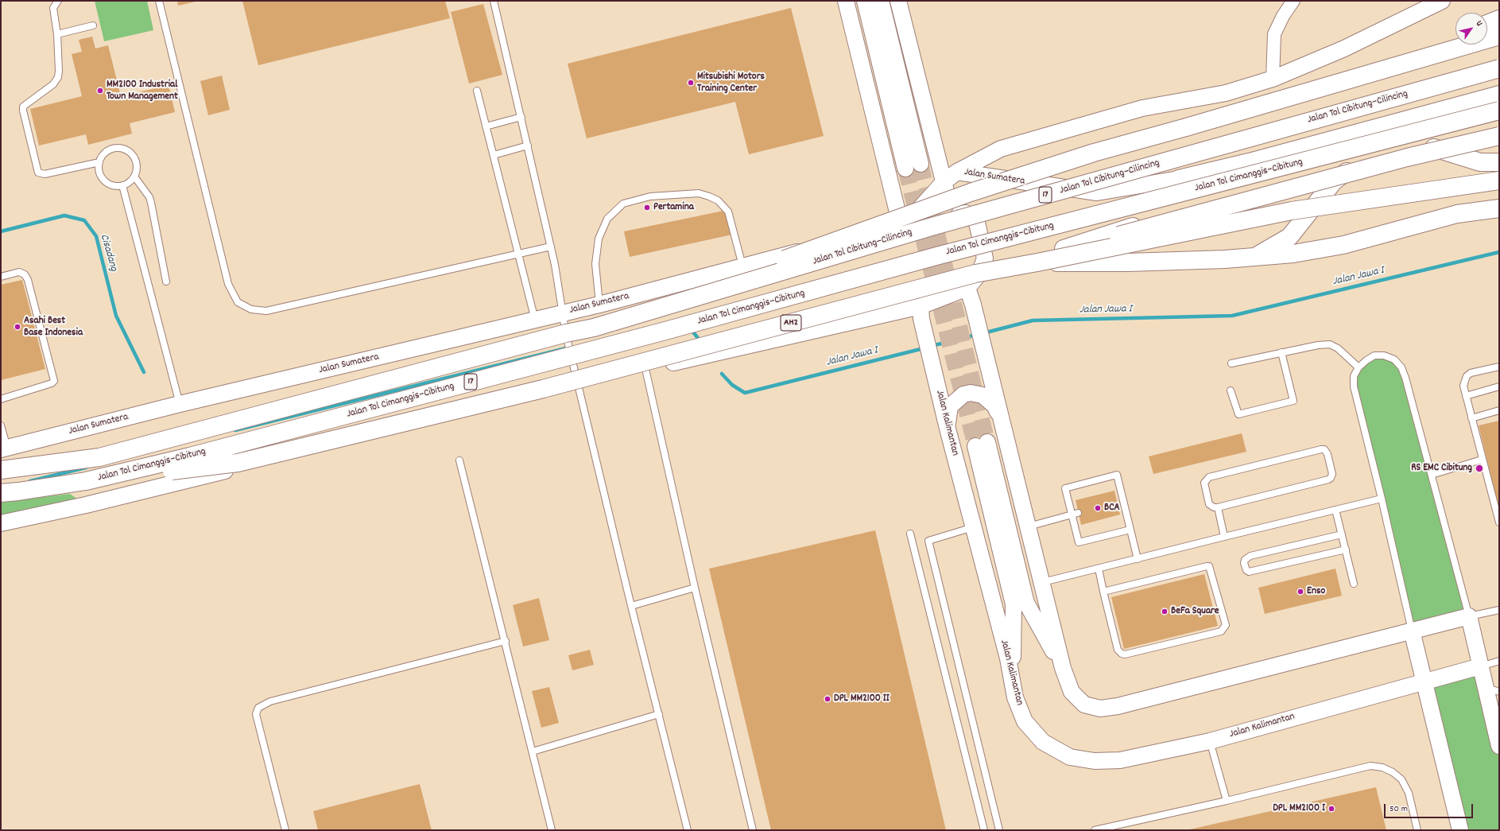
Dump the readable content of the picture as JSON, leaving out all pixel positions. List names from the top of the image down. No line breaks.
{"streets":{"highway":["Jalan Tol Cibitung–Cilincing","Jalan Tol Cimanggis–Cibitung","17","AH2"],"street":["Jalan Sumatera","Jalan Kalimantan"]},"crossings":[["Jalan Tol Cibitung–Cilincing","Jalan Tol Cimanggis–Cibitung"],["Jalan Tol Cimanggis–Cibitung","AH2"]],"water":["Cisadang","Jalan Jawa I"],"places":["Mitsubishi Motors Training Center","MM2100 Industrial Town Management","Pertamina","Asahi Best Base Indonesia","RS EMC Cibitung","BCA","Enso","BeFa Square","DPL MM2100 II","DPL MM2100 I"],"scale_bar":"50 m","north":"top right"}
